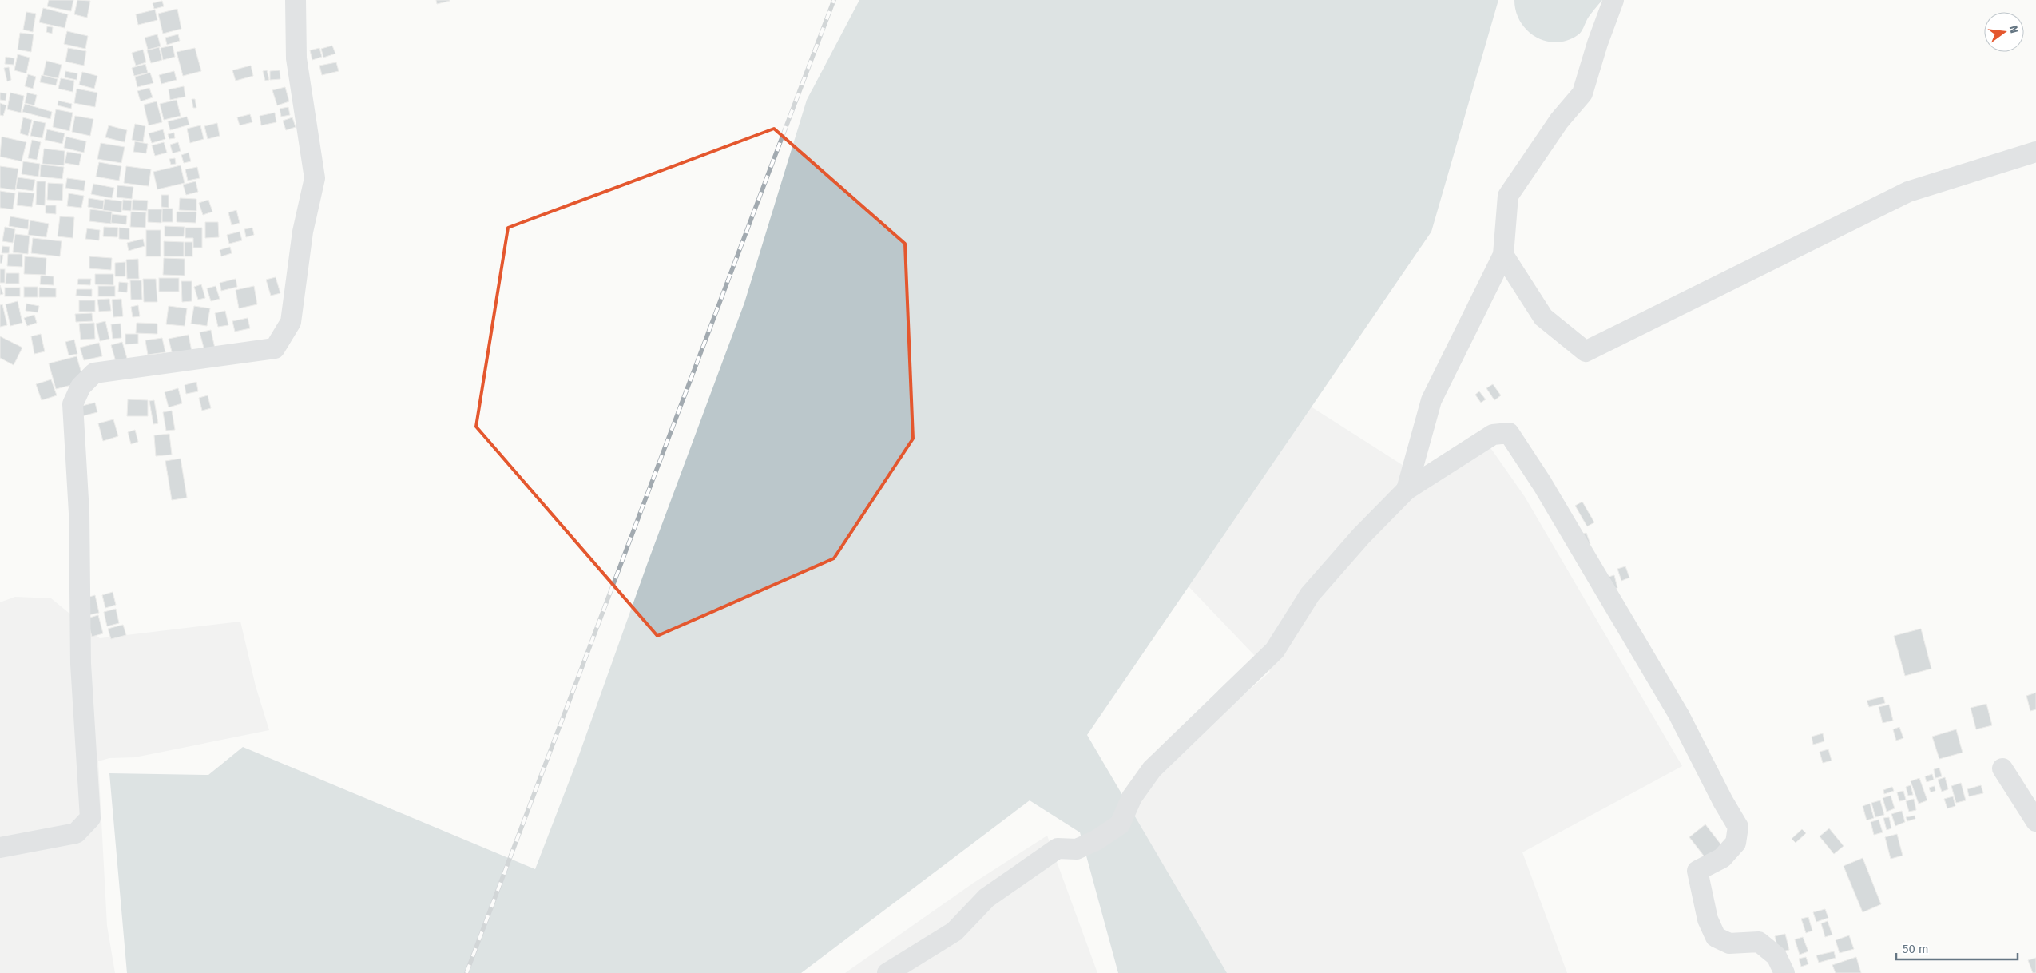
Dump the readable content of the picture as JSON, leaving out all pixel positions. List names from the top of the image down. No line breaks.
{"scale_bar":"50 m","north":"right"}
